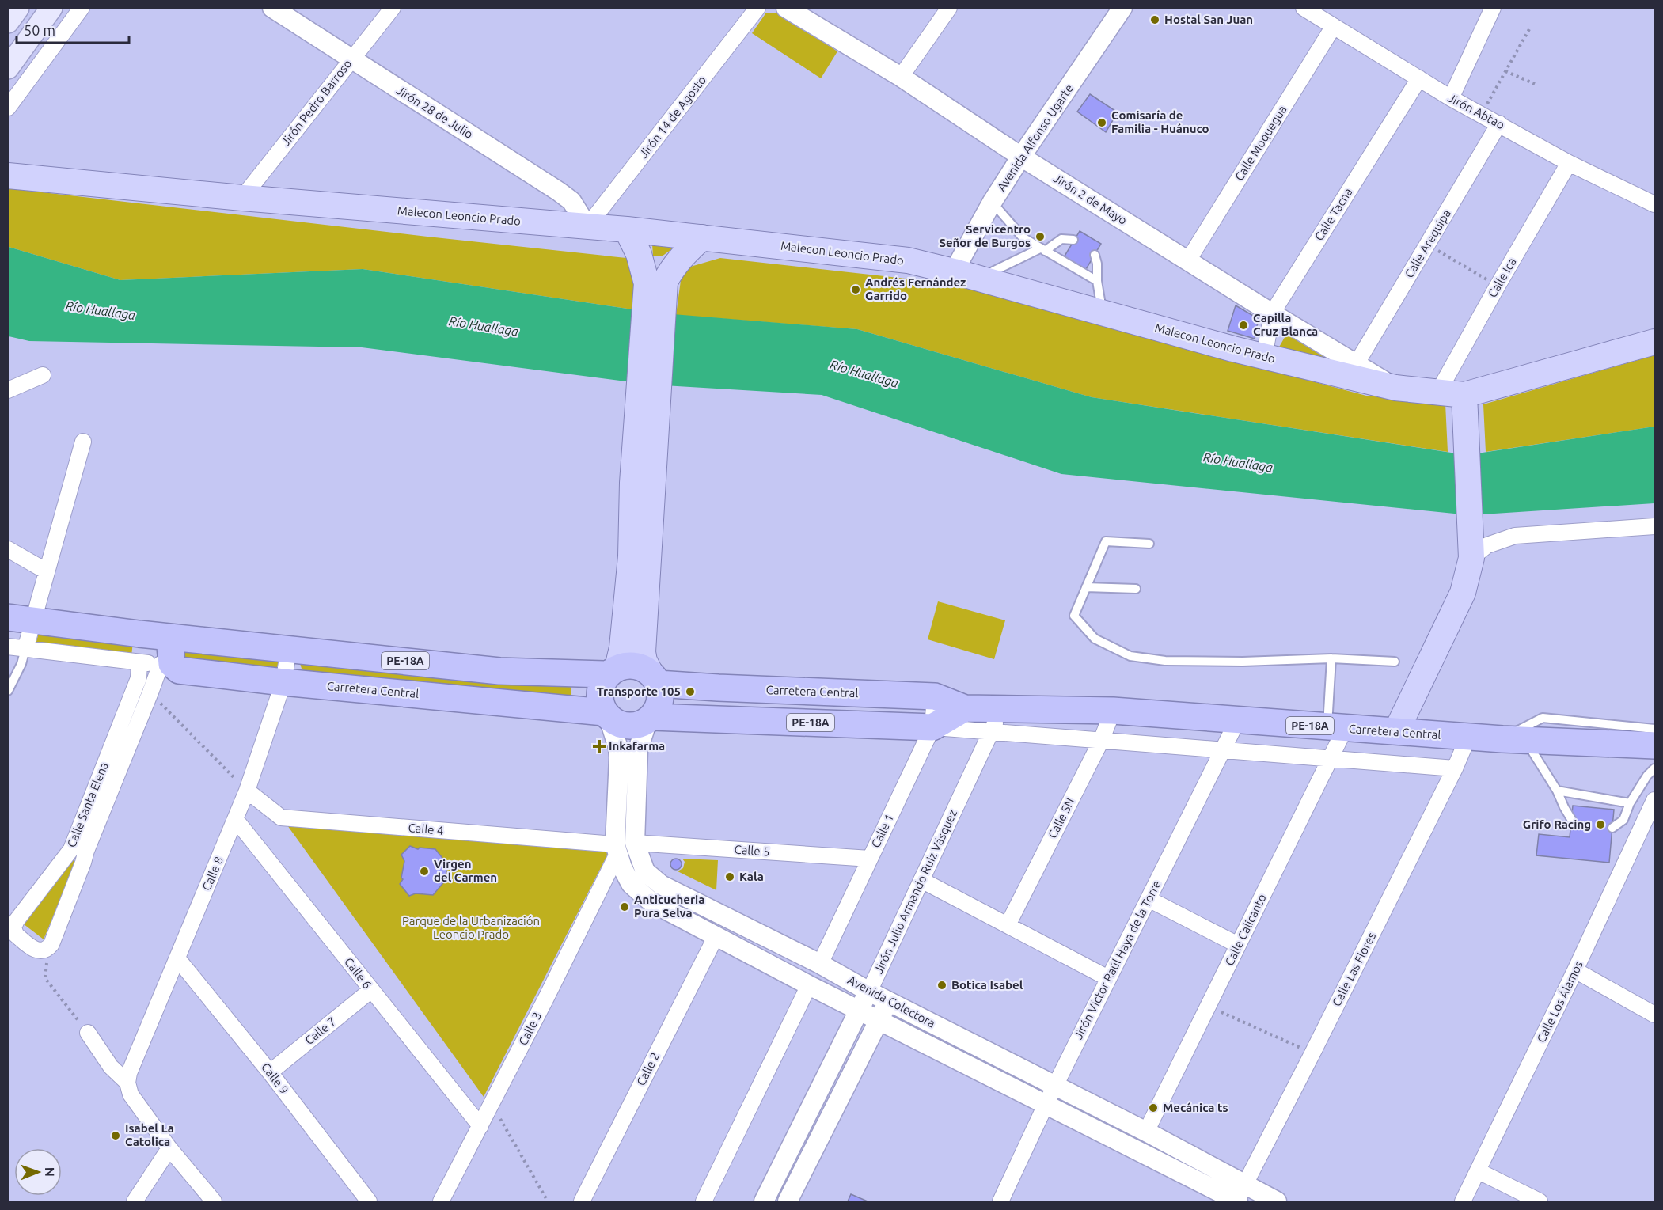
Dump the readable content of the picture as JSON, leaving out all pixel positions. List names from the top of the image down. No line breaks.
{"streets":{"highway":["PE-18A","Carretera Central"],"main road":["Malecon Leoncio Prado"],"street":["Jirón Pedro Barroso","Jirón Abtao","Jirón 28 de Julio","Jirón 14 de Agosto","Avenida Alfonso Ugarte","Calle Moquegua","Jirón 2 de Mayo","Calle Tacna","Calle Arequipa","Calle Ica","Calle Santa Elena","Calle SN","Calle 4","Calle 1","Calle 5","Calle 8","Jirón Julio Armando Ruiz Vásquez","Calle Calicanto","Jirón Víctor Raúl Haya de la Torre","Calle Las Flores","Calle 6","Avenida Colectora","Calle Los Álamos","Calle 3","Calle 7","Calle 2","Calle 9"]},"crossings":[["Jirón Pedro Barroso","Jirón 28 de Julio"],["Jirón Pedro Barroso","Malecon Leoncio Prado"],["Jirón Abtao","Calle Moquegua"],["Jirón Abtao","Calle Tacna"],["Jirón Abtao","Calle Arequipa"],["Jirón Abtao","Calle Ica"],["Jirón 28 de Julio","Jirón 14 de Agosto"],["Jirón 28 de Julio","Malecon Leoncio Prado"],["Jirón 14 de Agosto","Malecon Leoncio Prado"],["Avenida Alfonso Ugarte","Jirón 2 de Mayo"],["Avenida Alfonso Ugarte","Malecon Leoncio Prado"],["Calle Moquegua","Jirón 2 de Mayo"],["Jirón 2 de Mayo","Calle Tacna"],["Jirón 2 de Mayo","Malecon Leoncio Prado"],["Jirón 2 de Mayo","Calle Arequipa"],["Calle Tacna","Malecon Leoncio Prado"],["Malecon Leoncio Prado","Calle Ica"],["PE-18A","Carretera Central"],["PE-18A","Calle 1"],["PE-18A","Calle 8"],["PE-18A","Avenida Colectora"],["Carretera Central","Calle SN"],["Carretera Central","Calle 1"],["Carretera Central","Calle 8"],["Carretera Central","Jirón Julio Armando Ruiz Vásquez"],["Carretera Central","Calle Calicanto"],["Carretera Central","Jirón Víctor Raúl Haya de la Torre"],["Carretera Central","Calle Las Flores"],["Carretera Central","Avenida Colectora"],["Calle 4","Calle 8"],["Calle 4","Avenida Colectora"],["Calle 4","Calle 3"],["Calle 1","Calle 5"],["Calle 1","Avenida Colectora"],["Calle 5","Avenida Colectora"],["Calle 8","Calle 6"],["Calle 8","Calle 9"],["Jirón Julio Armando Ruiz Vásquez","Avenida Colectora"],["Calle Calicanto","Avenida Colectora"],["Jirón Víctor Raúl Haya de la Torre","Avenida Colectora"],["Calle Las Flores","Avenida Colectora"],["Calle 6","Calle 3"],["Calle 6","Calle 7"],["Avenida Colectora","Calle 3"],["Avenida Colectora","Calle 2"],["Calle 7","Calle 9"]],"water":["Río Huallaga"],"parks":["Parque de la Urbanización Leoncio Prado"],"places":{"other":["Hostal San Juan","Comisaría de Familia - Huánuco","Servicentro Señor de Burgos","Andrés Fernández Garrido","Capilla Cruz Blanca","Transporte 105","Grifo Racing","Virgen del Carmen","Kala","Anticucheria Pura Selva","Botica Isabel","Mecánica ts","Isabel La Catolica"],"health":["Inkafarma"]},"scale_bar":"50 m","north":"right"}
